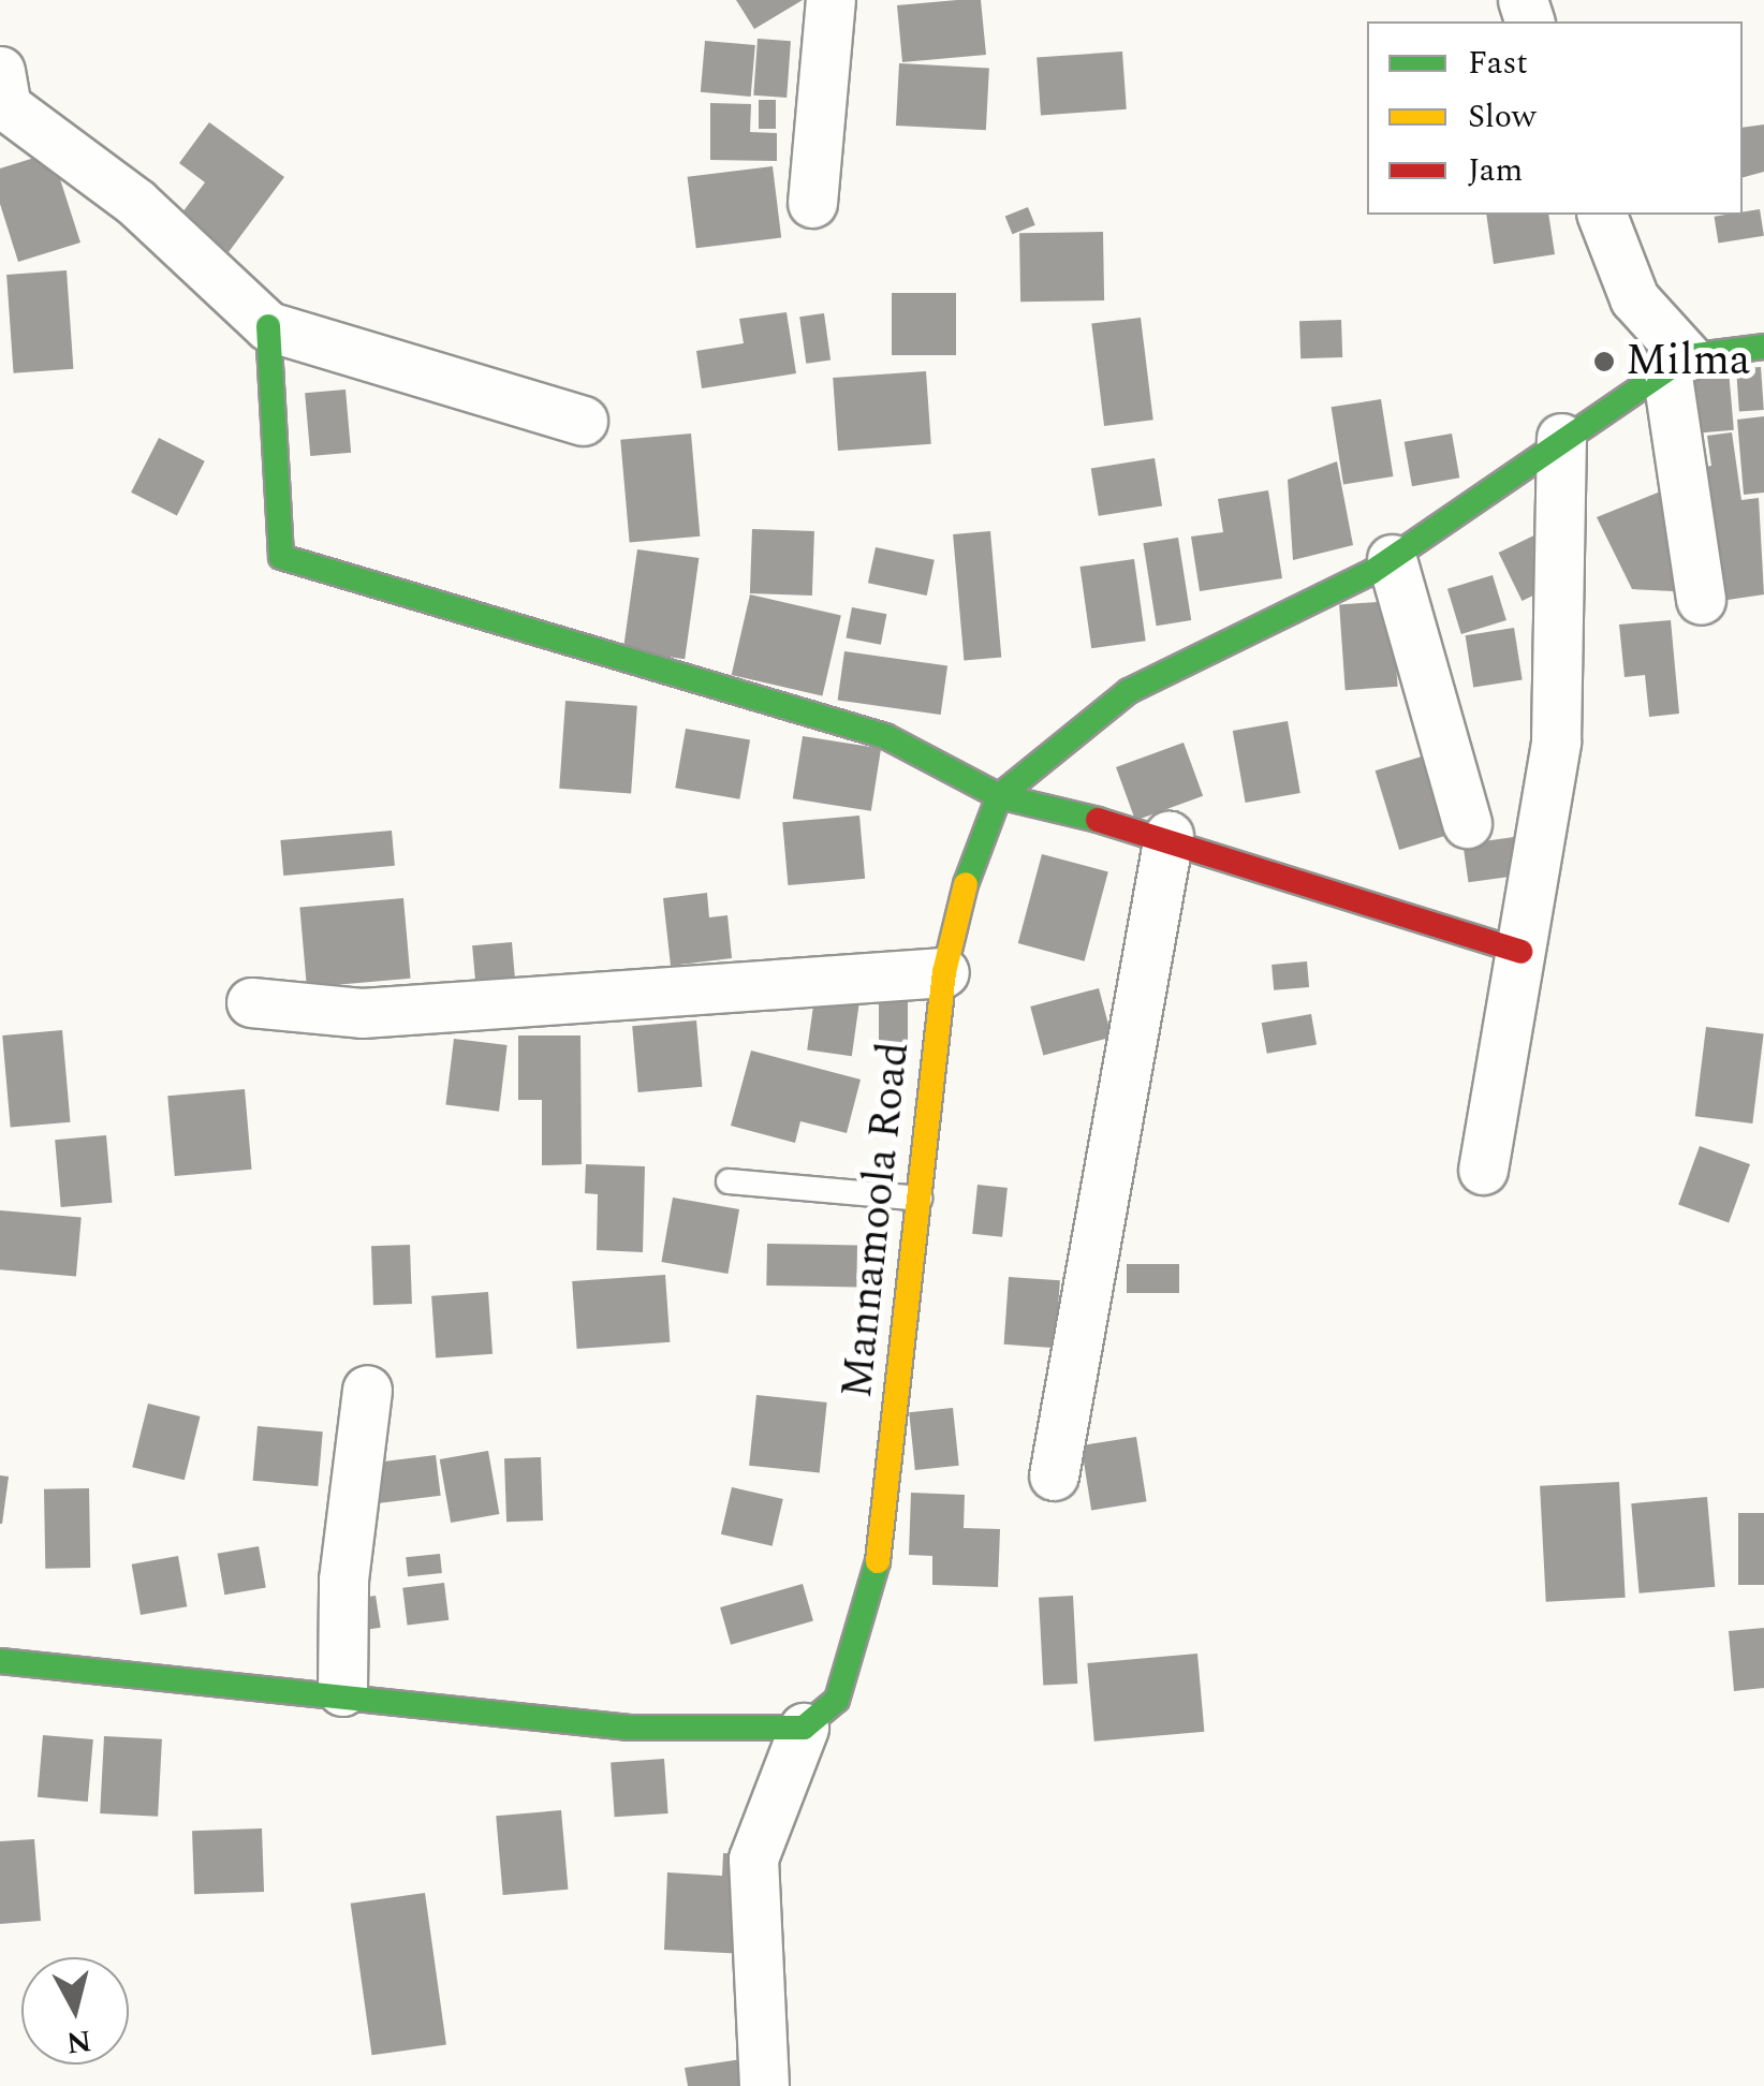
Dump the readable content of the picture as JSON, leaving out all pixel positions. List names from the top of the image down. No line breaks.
{"streets":{"main road":["Mannamoola Road"]},"places":["Milma"],"legend":["Fast","Slow","Jam"],"north":"bottom"}
